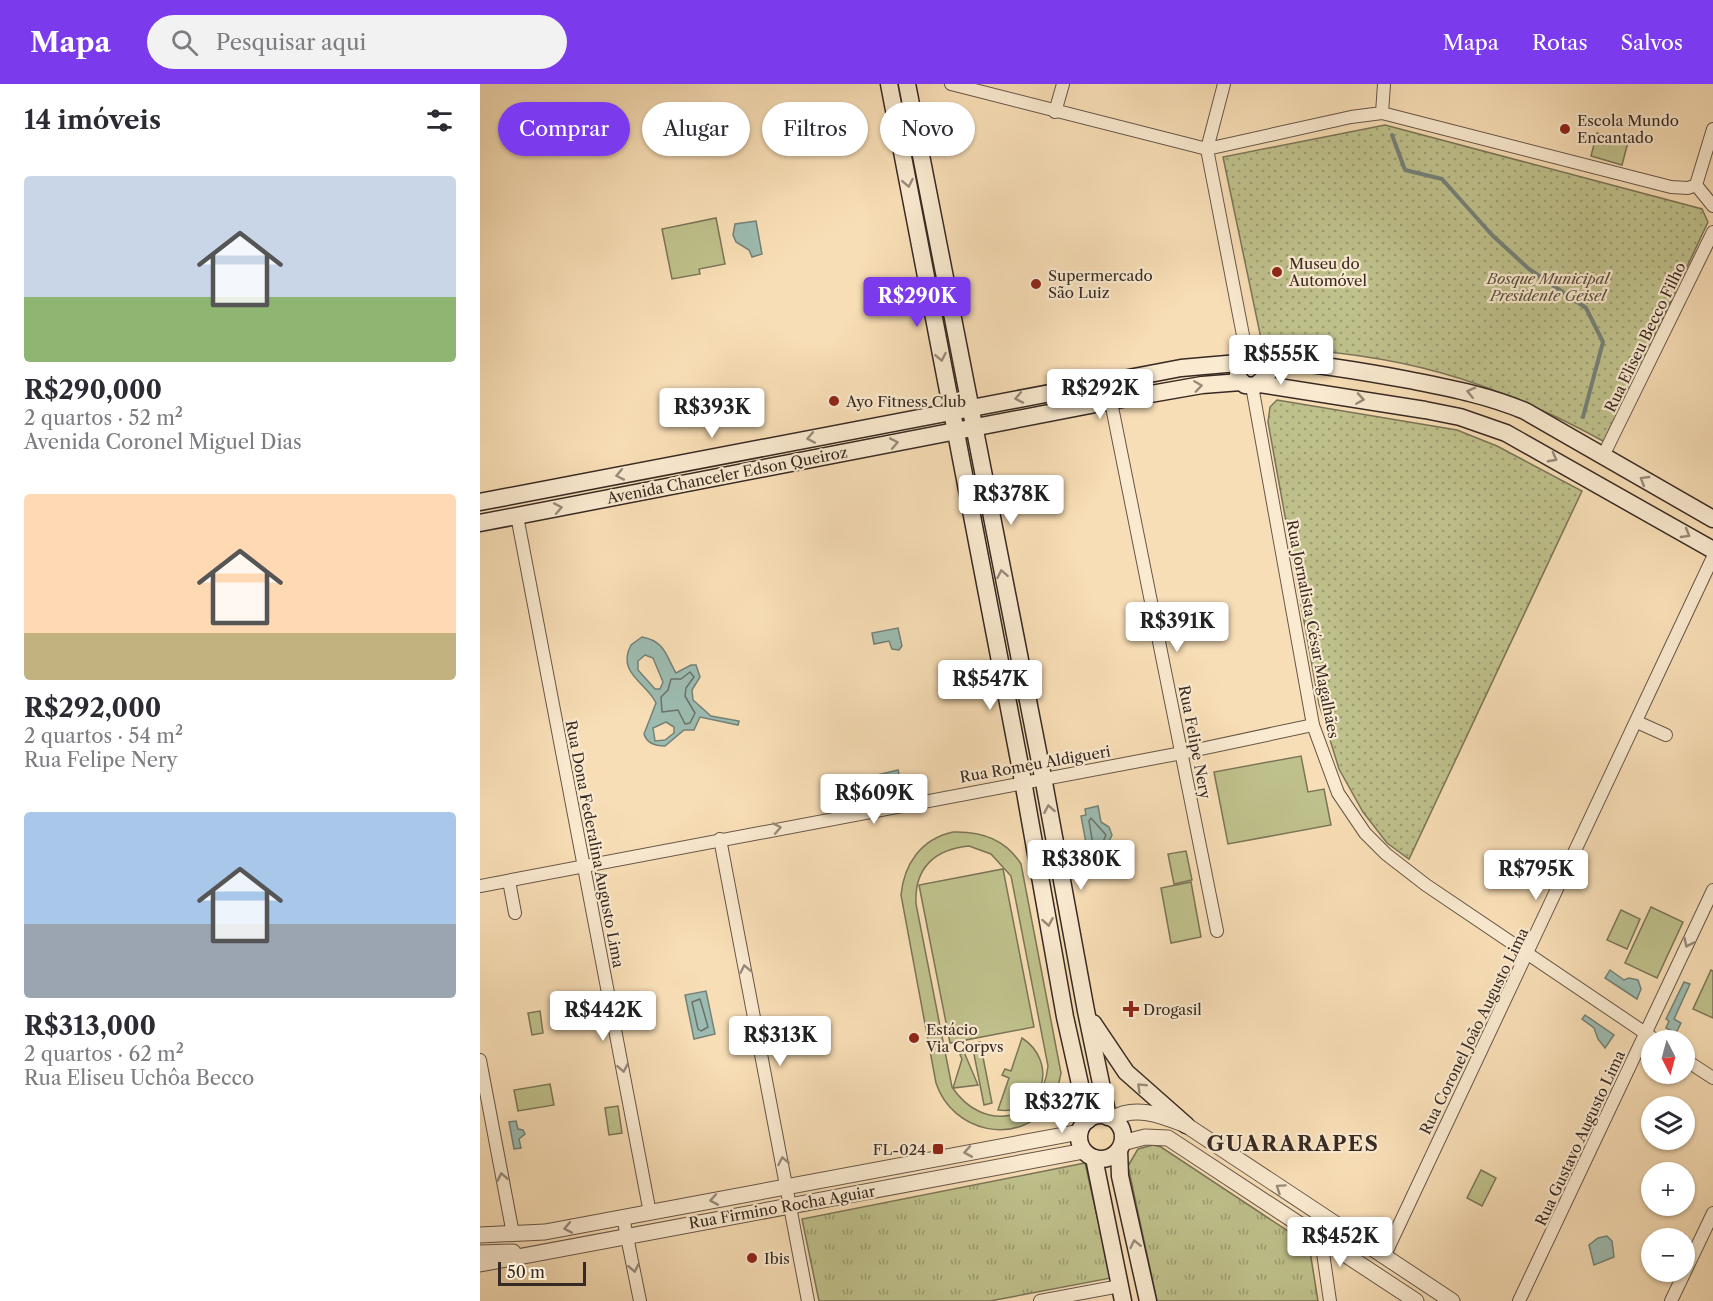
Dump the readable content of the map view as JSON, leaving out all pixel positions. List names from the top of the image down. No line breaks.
{"streets":{"main road":["Avenida Chanceler Edson Queiroz"],"street":["Rua Eliseu Becco Filho","Rua Jornalista César Magalhães","Rua Felipe Nery","Rua Romeu Aldigueri","Rua Dona Federalina Augusto Lima","Rua Coronel João Augusto Lima","Rua Gustavo Augusto Lima","Rua Firmino Rocha Aguiar"]},"crossings":[["Rua Eliseu Becco Filho","Avenida Chanceler Edson Queiroz"],["Avenida Chanceler Edson Queiroz","Rua Jornalista César Magalhães"],["Avenida Chanceler Edson Queiroz","Rua Felipe Nery"],["Avenida Chanceler Edson Queiroz","Rua Dona Federalina Augusto Lima"],["Rua Jornalista César Magalhães","Rua Romeu Aldigueri"],["Rua Jornalista César Magalhães","Rua Coronel João Augusto Lima"],["Rua Felipe Nery","Rua Romeu Aldigueri"],["Rua Romeu Aldigueri","Rua Dona Federalina Augusto Lima"],["Rua Dona Federalina Augusto Lima","Rua Firmino Rocha Aguiar"]],"one_way":["Rua Romeu Aldigueri","Rua Dona Federalina Augusto Lima","Rua Gustavo Augusto Lima"],"districts":["GUARARAPES"],"parks":["Bosque Municipal Presidente Geisel"],"places":{"other":["Escola Mundo Encantado","Museu do Automóvel","Supermercado São Luiz","Ayo Fitness Club","Estácio Via Corpvs","Ibis"],"health":["Drogasil"],"transit":["FL-024"]},"scale_bar":"50 m","north":"bottom","page":{"header":"Mapa","search":"Pesquisar aqui","nav":["Mapa","Rotas","Salvos"],"heading":"14 imóveis","chip":["Comprar","Alugar","Filtros","Novo"],"list":[{"name":"R$290,000","note":"2 quartos · 52 m² · Avenida Coronel Miguel Dias"},{"name":"R$292,000","note":"2 quartos · 54 m² · Rua Felipe Nery"},{"name":"R$313,000","note":"2 quartos · 62 m² · Rua Eliseu Uchôa Becco"}],"price":["R$290K","R$555K","R$292K","R$393K","R$378K","R$391K","R$547K","R$609K","R$380K","R$795K","R$442K","R$313K","R$327K","R$452K"],"map_buttons":["+","−"],"scale":"50 m"}}
